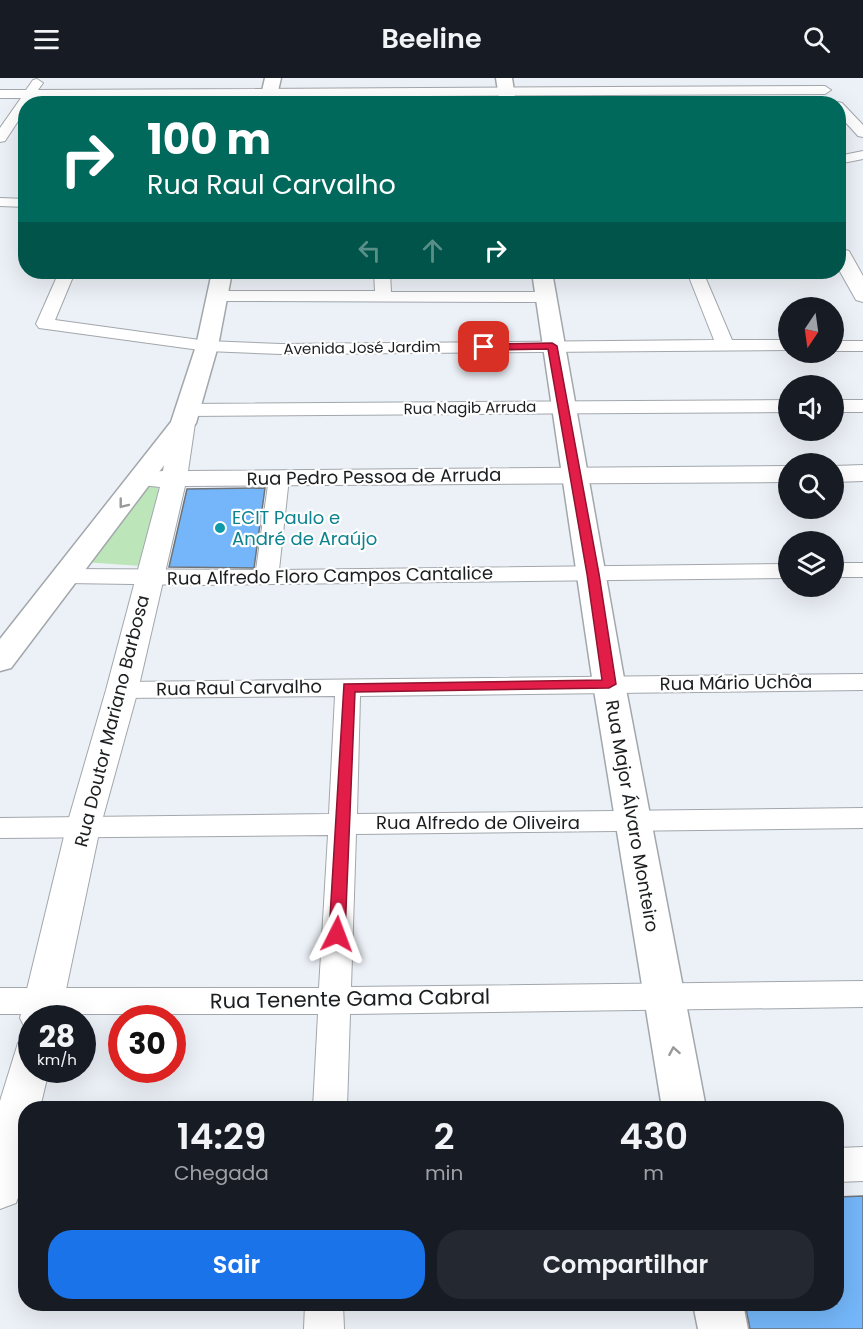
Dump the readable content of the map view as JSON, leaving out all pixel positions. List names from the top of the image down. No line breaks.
{"streets":{"main road":["Rua Major Álvaro Monteiro"],"street":["Avenida José Jardim","Rua Nagib Arruda","Rua Pedro Pessoa de Arruda","Rua Alfredo Floro Campos Cantalice","Rua Mário Uchôa","Rua Raul Carvalho","Rua Doutor Mariano Barbosa","Rua Alfredo de Oliveira","Rua Tenente Gama Cabral"]},"crossings":[["Avenida José Jardim","Rua Major Álvaro Monteiro"],["Rua Nagib Arruda","Rua Doutor Mariano Barbosa"],["Rua Nagib Arruda","Rua Major Álvaro Monteiro"],["Rua Pedro Pessoa de Arruda","Rua Doutor Mariano Barbosa"],["Rua Pedro Pessoa de Arruda","Rua Major Álvaro Monteiro"],["Rua Alfredo Floro Campos Cantalice","Rua Doutor Mariano Barbosa"],["Rua Alfredo Floro Campos Cantalice","Rua Major Álvaro Monteiro"],["Rua Mário Uchôa","Rua Raul Carvalho"],["Rua Mário Uchôa","Rua Major Álvaro Monteiro"],["Rua Raul Carvalho","Rua Doutor Mariano Barbosa"],["Rua Raul Carvalho","Rua Major Álvaro Monteiro"],["Rua Doutor Mariano Barbosa","Rua Alfredo de Oliveira"],["Rua Major Álvaro Monteiro","Rua Alfredo de Oliveira"],["Rua Major Álvaro Monteiro","Rua Tenente Gama Cabral"]],"places":["ECIT Paulo e André de Araújo"],"north":"bottom","page":{"header":"Beeline","turn":["100 m","Rua Raul Carvalho"],"speed":"28 km/h","limit":"30","eta":["14:29","Chegada","2","min","430","m"],"buttons":["Sair","Compartilhar"]}}
